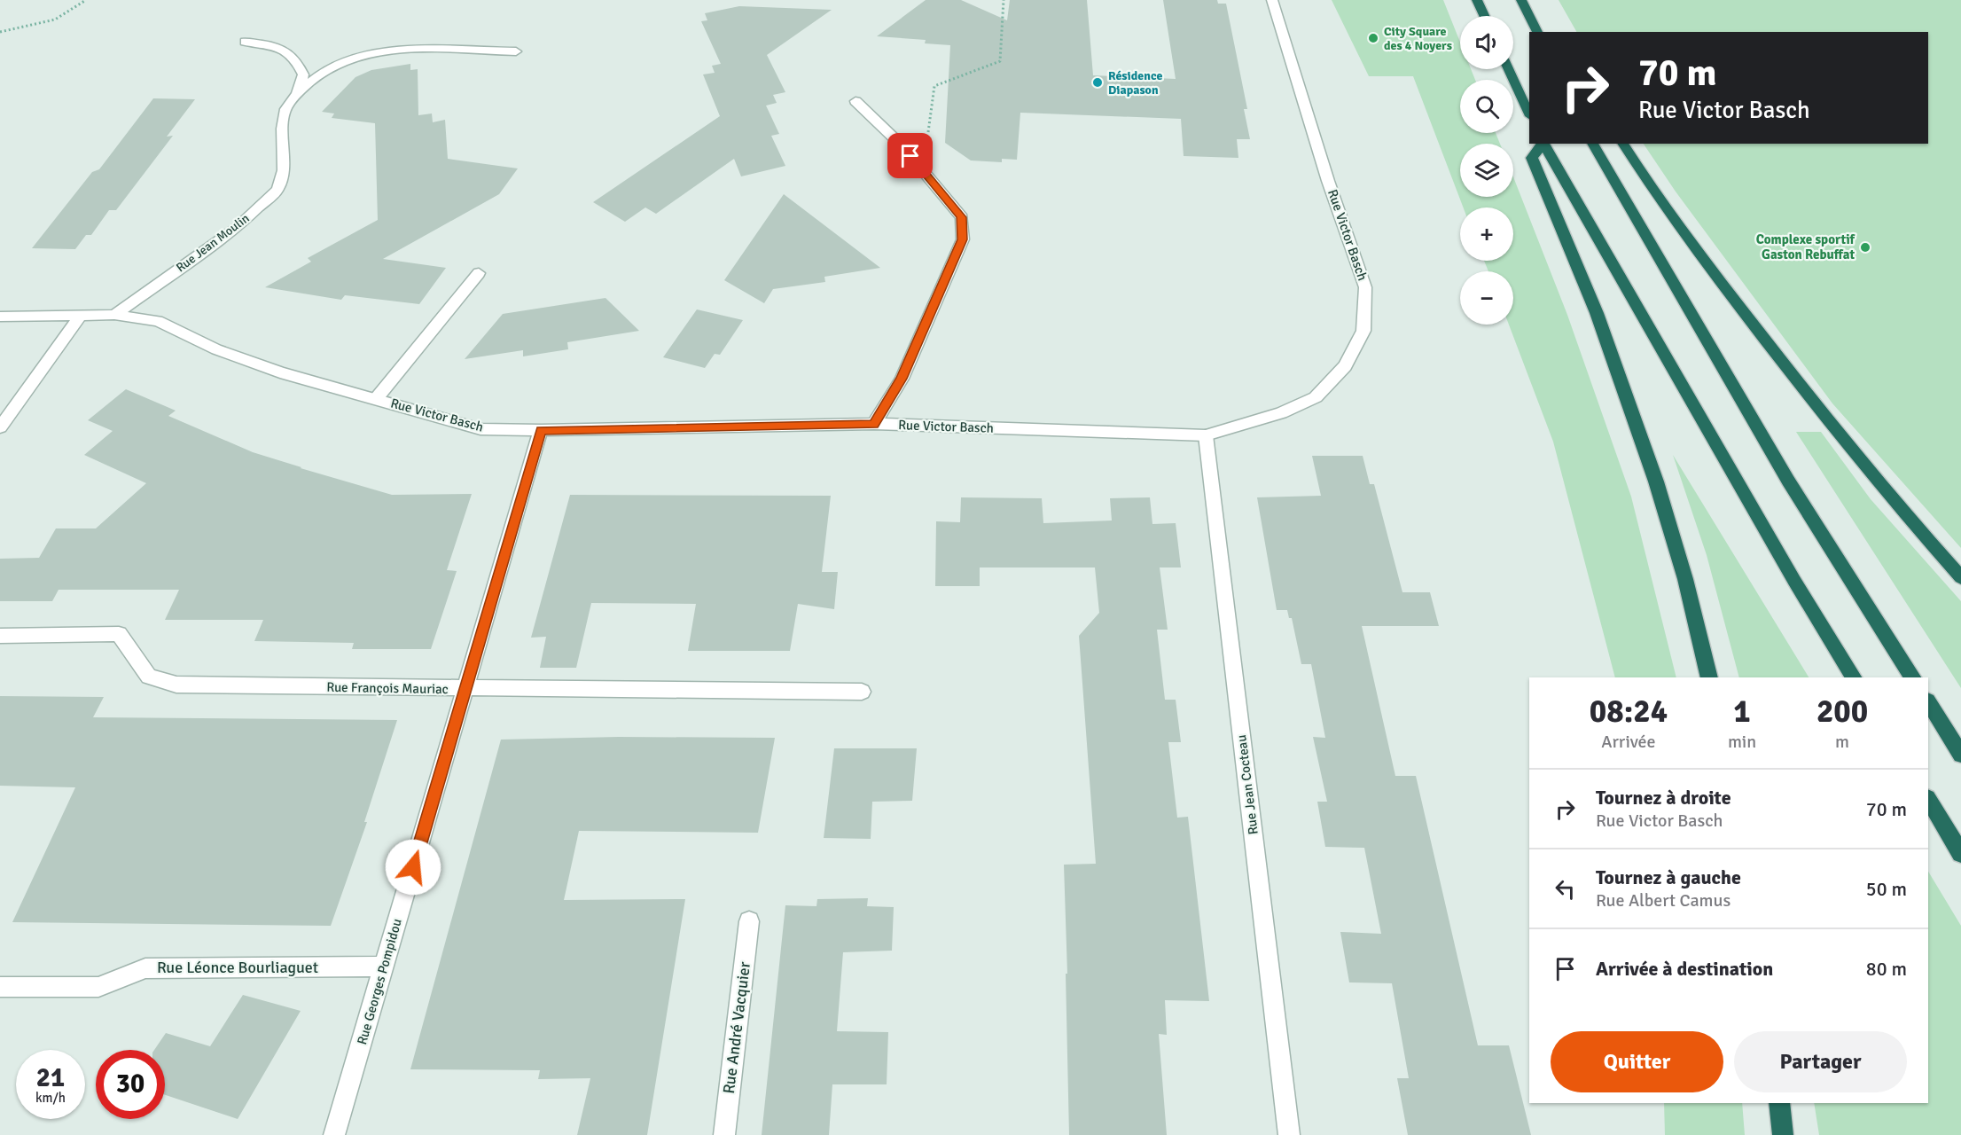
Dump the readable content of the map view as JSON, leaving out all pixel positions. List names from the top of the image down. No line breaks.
{"streets":{"street":["Rue Victor Basch","Rue Jean Moulin","Rue François Mauriac","Rue Jean Cocteau","Rue Léonce Bourliaguet","Rue Georges Pompidou","Rue André Vacquier"]},"crossings":[["Rue Victor Basch","Rue Jean Moulin"],["Rue Victor Basch","Rue Jean Cocteau"],["Rue Victor Basch","Rue Georges Pompidou"],["Rue François Mauriac","Rue Georges Pompidou"],["Rue Léonce Bourliaguet","Rue Georges Pompidou"]],"places":["City Square des 4 Noyers","Résidence Diapason","Complexe sportif Gaston Rebuffat"],"page":{"map_buttons":["+","−"],"turn":["70 m","Rue Victor Basch"],"eta":["08:24","Arrivée","1","min","200","m"],"list":[{"name":"Tournez à droite","note":"Rue Victor Basch","value":"70 m"},{"name":"Tournez à gauche","note":"Rue Albert Camus","value":"50 m"},{"name":"Arrivée à destination","value":"80 m"}],"buttons":["Quitter","Partager"],"speed":"21 km/h","limit":"30"}}
